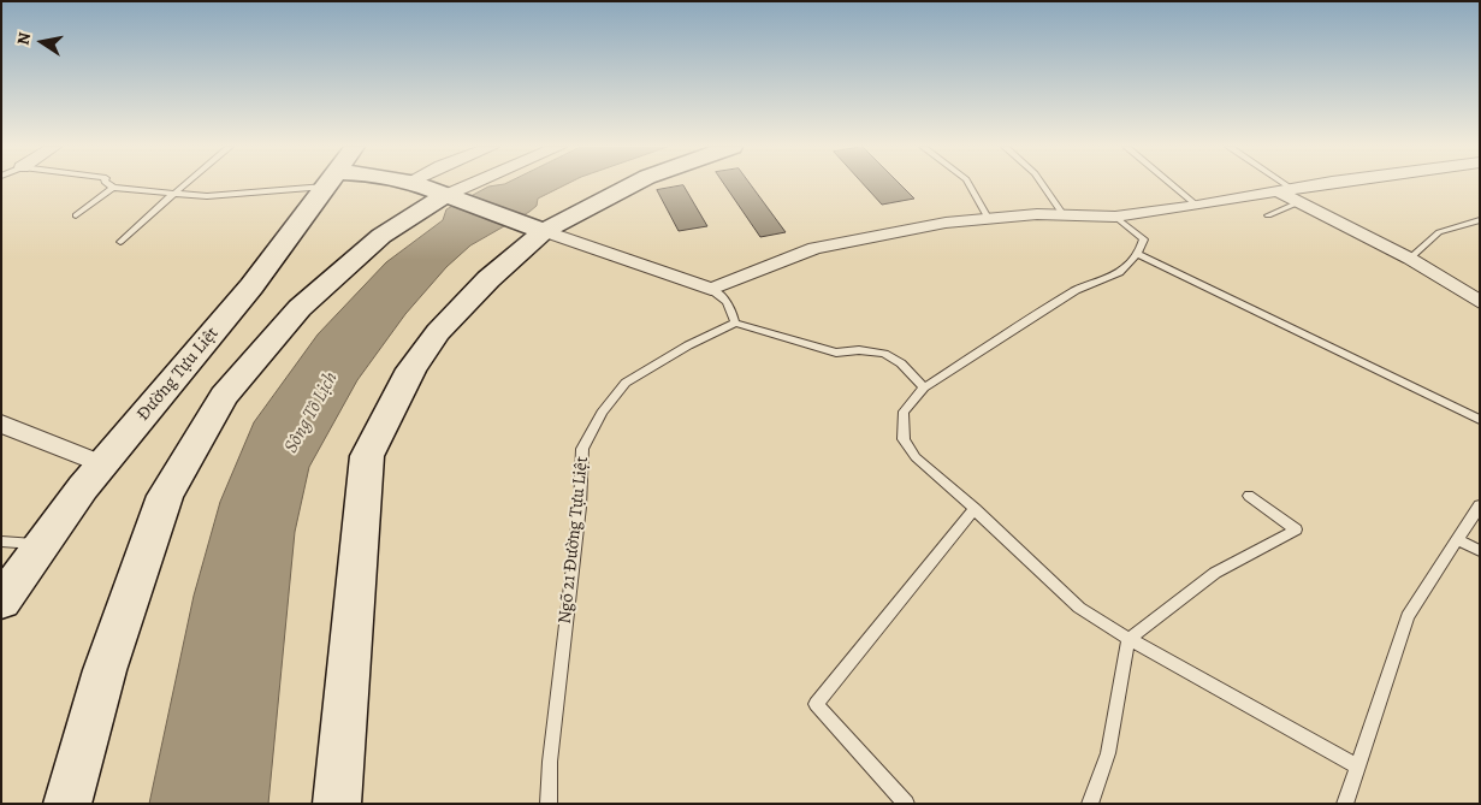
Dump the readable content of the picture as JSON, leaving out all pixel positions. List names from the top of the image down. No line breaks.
{"streets":{"street":["Đường Tựu Liệt"],"lane":["Ngõ 21 Đường Tựu Liệt"]},"water":["Sông Tô Lịch"],"north":"left"}
